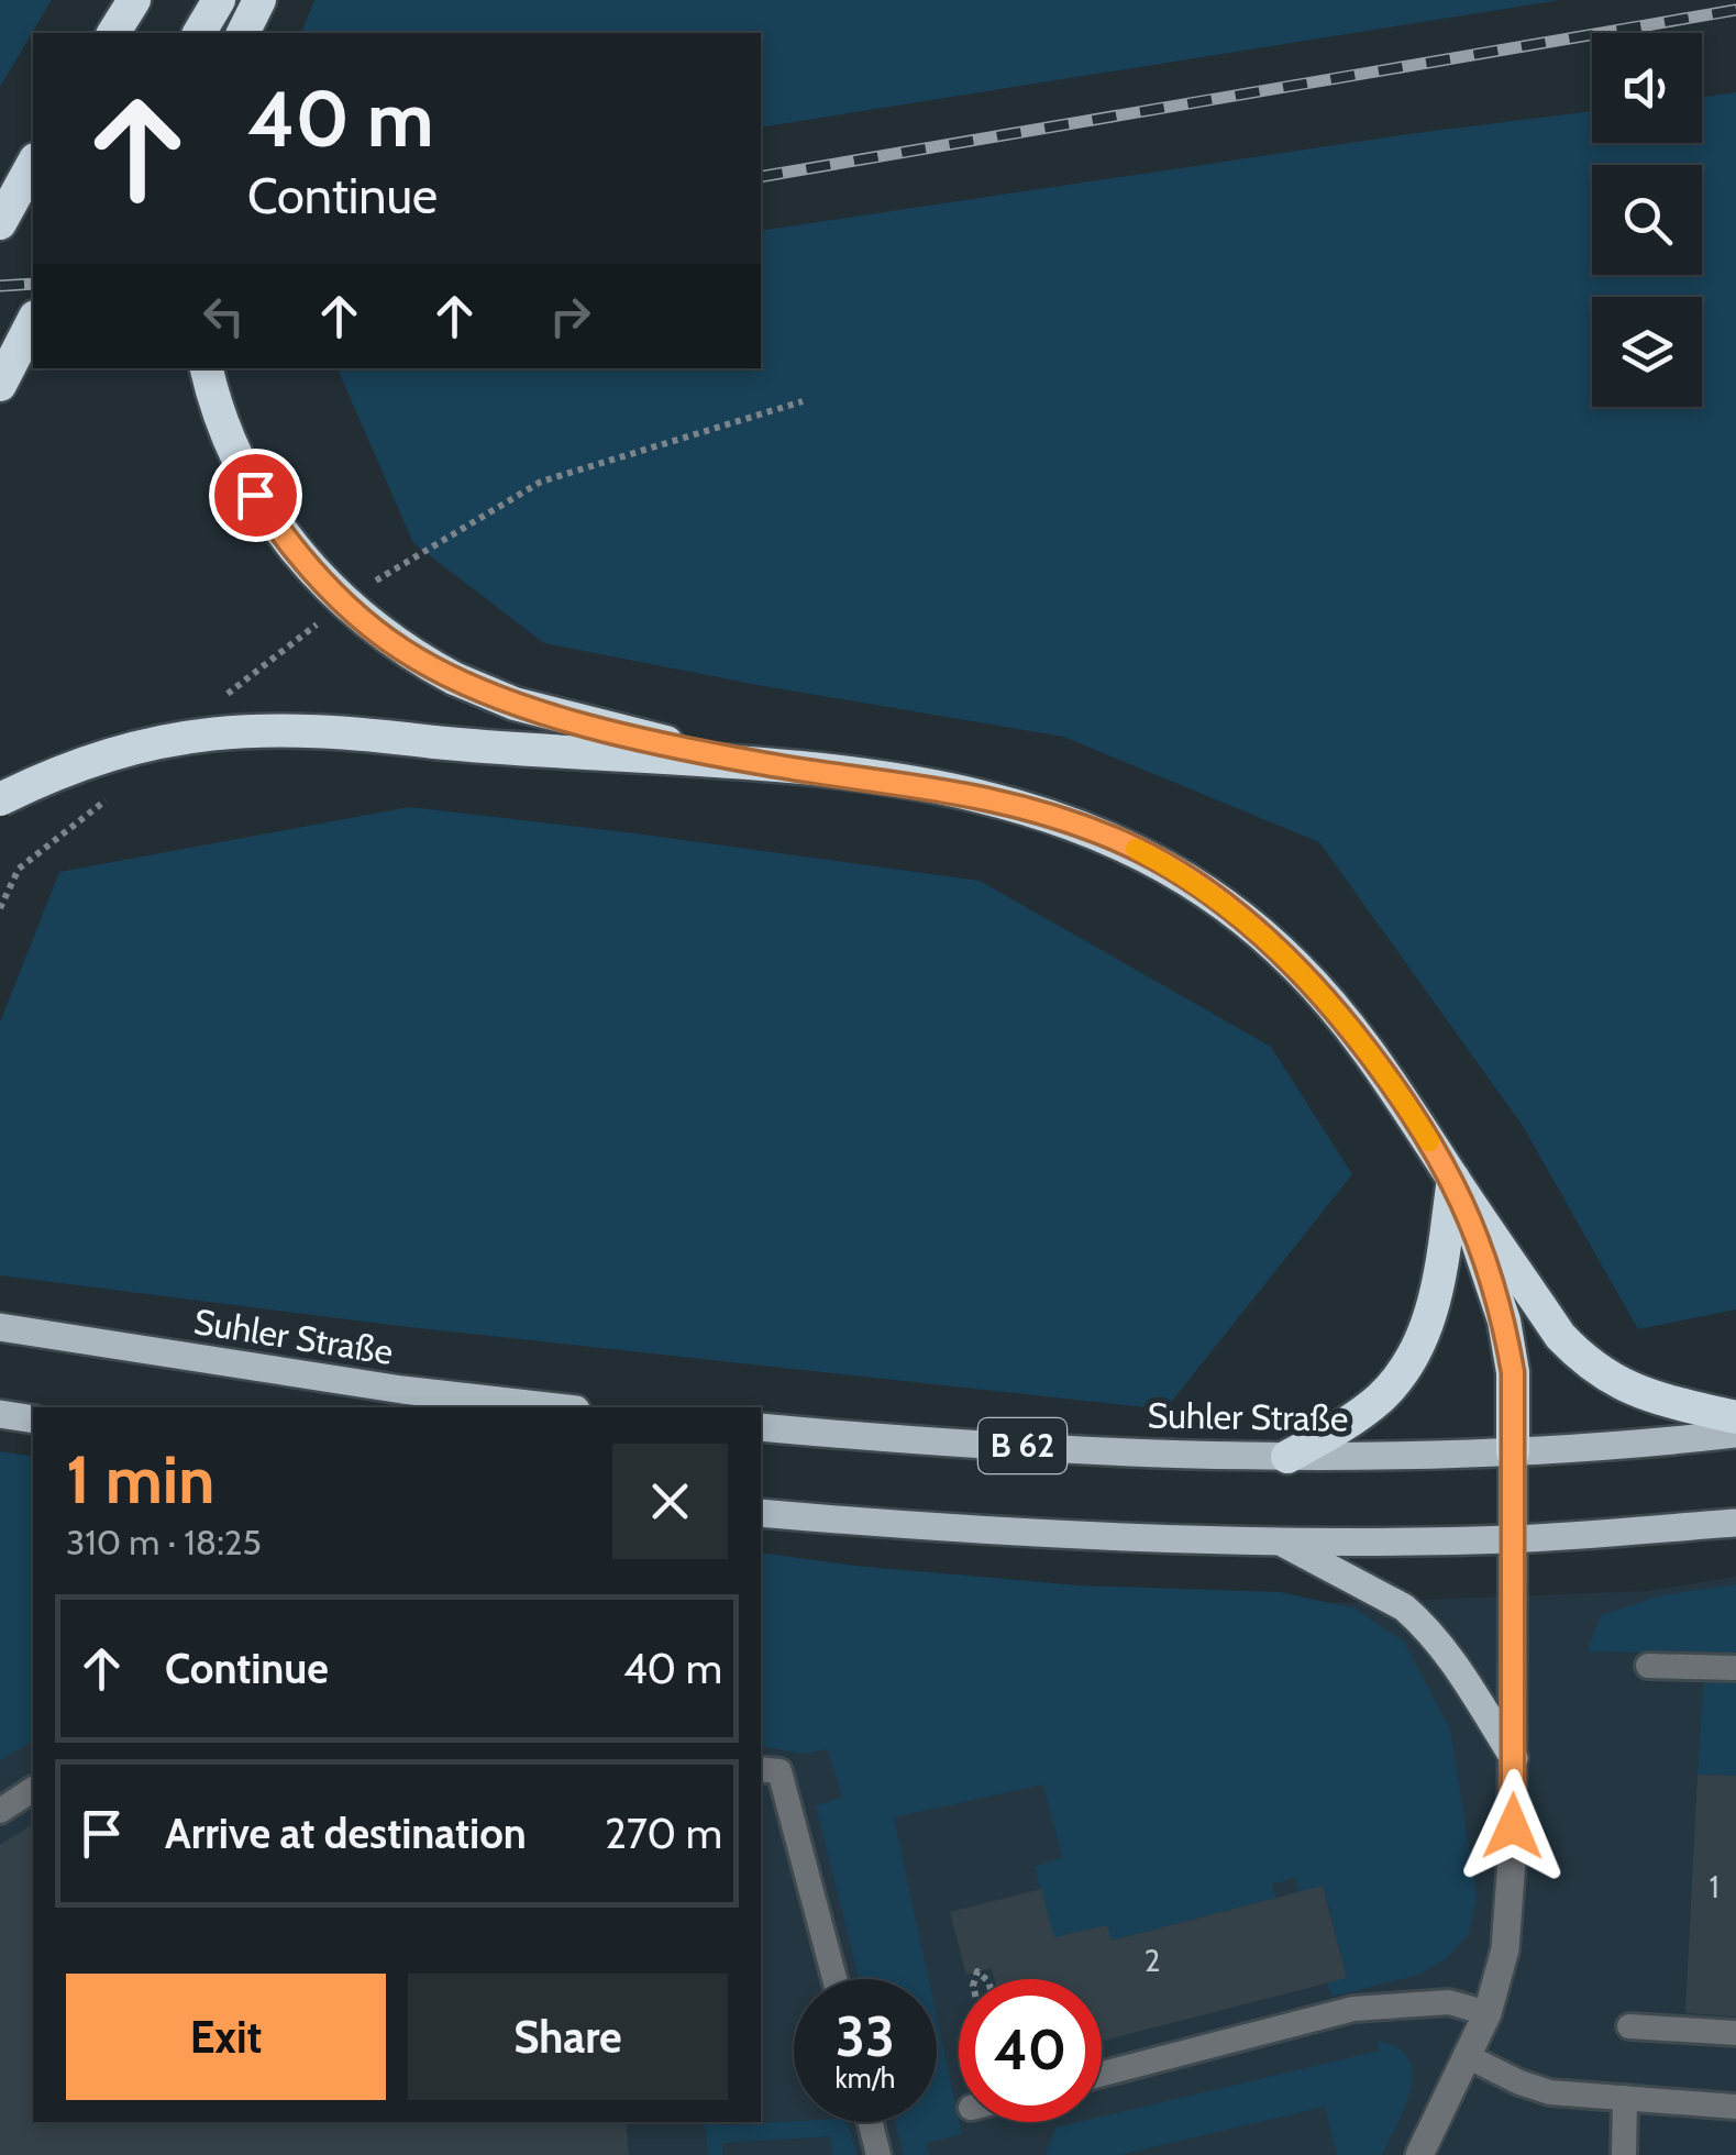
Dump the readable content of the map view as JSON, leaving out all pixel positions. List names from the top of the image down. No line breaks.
{"streets":{"main road":["Suhler Straße","B 62"]},"house_numbers":["1","2"],"page":{"turn":["40 m","Continue"],"heading":["1 min","310 m · 18:25"],"list":[{"name":"Continue","value":"40 m"},{"name":"Arrive at destination","value":"270 m"}],"buttons":["Exit","Share"],"speed":"33 km/h","limit":"40"}}
